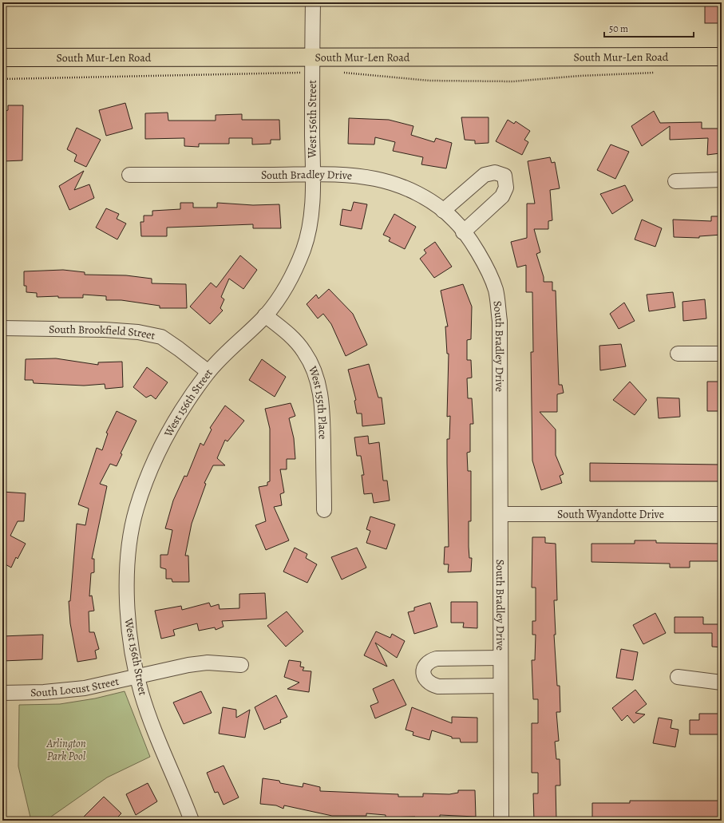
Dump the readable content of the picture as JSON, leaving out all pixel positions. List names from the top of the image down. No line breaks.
{"streets":{"main road":["South Mur-Len Road"],"street":["West 156th Street","South Bradley Drive","South Brookfield Street","West 155th Place","South Wyandotte Drive","South Locust Street"]},"crossings":[["South Mur-Len Road","West 156th Street"],["West 156th Street","South Bradley Drive"],["West 156th Street","South Brookfield Street"],["West 156th Street","West 155th Place"],["West 156th Street","South Locust Street"],["South Bradley Drive","South Wyandotte Drive"]],"parks":["Arlington Park Pool"],"scale_bar":"50 m"}
